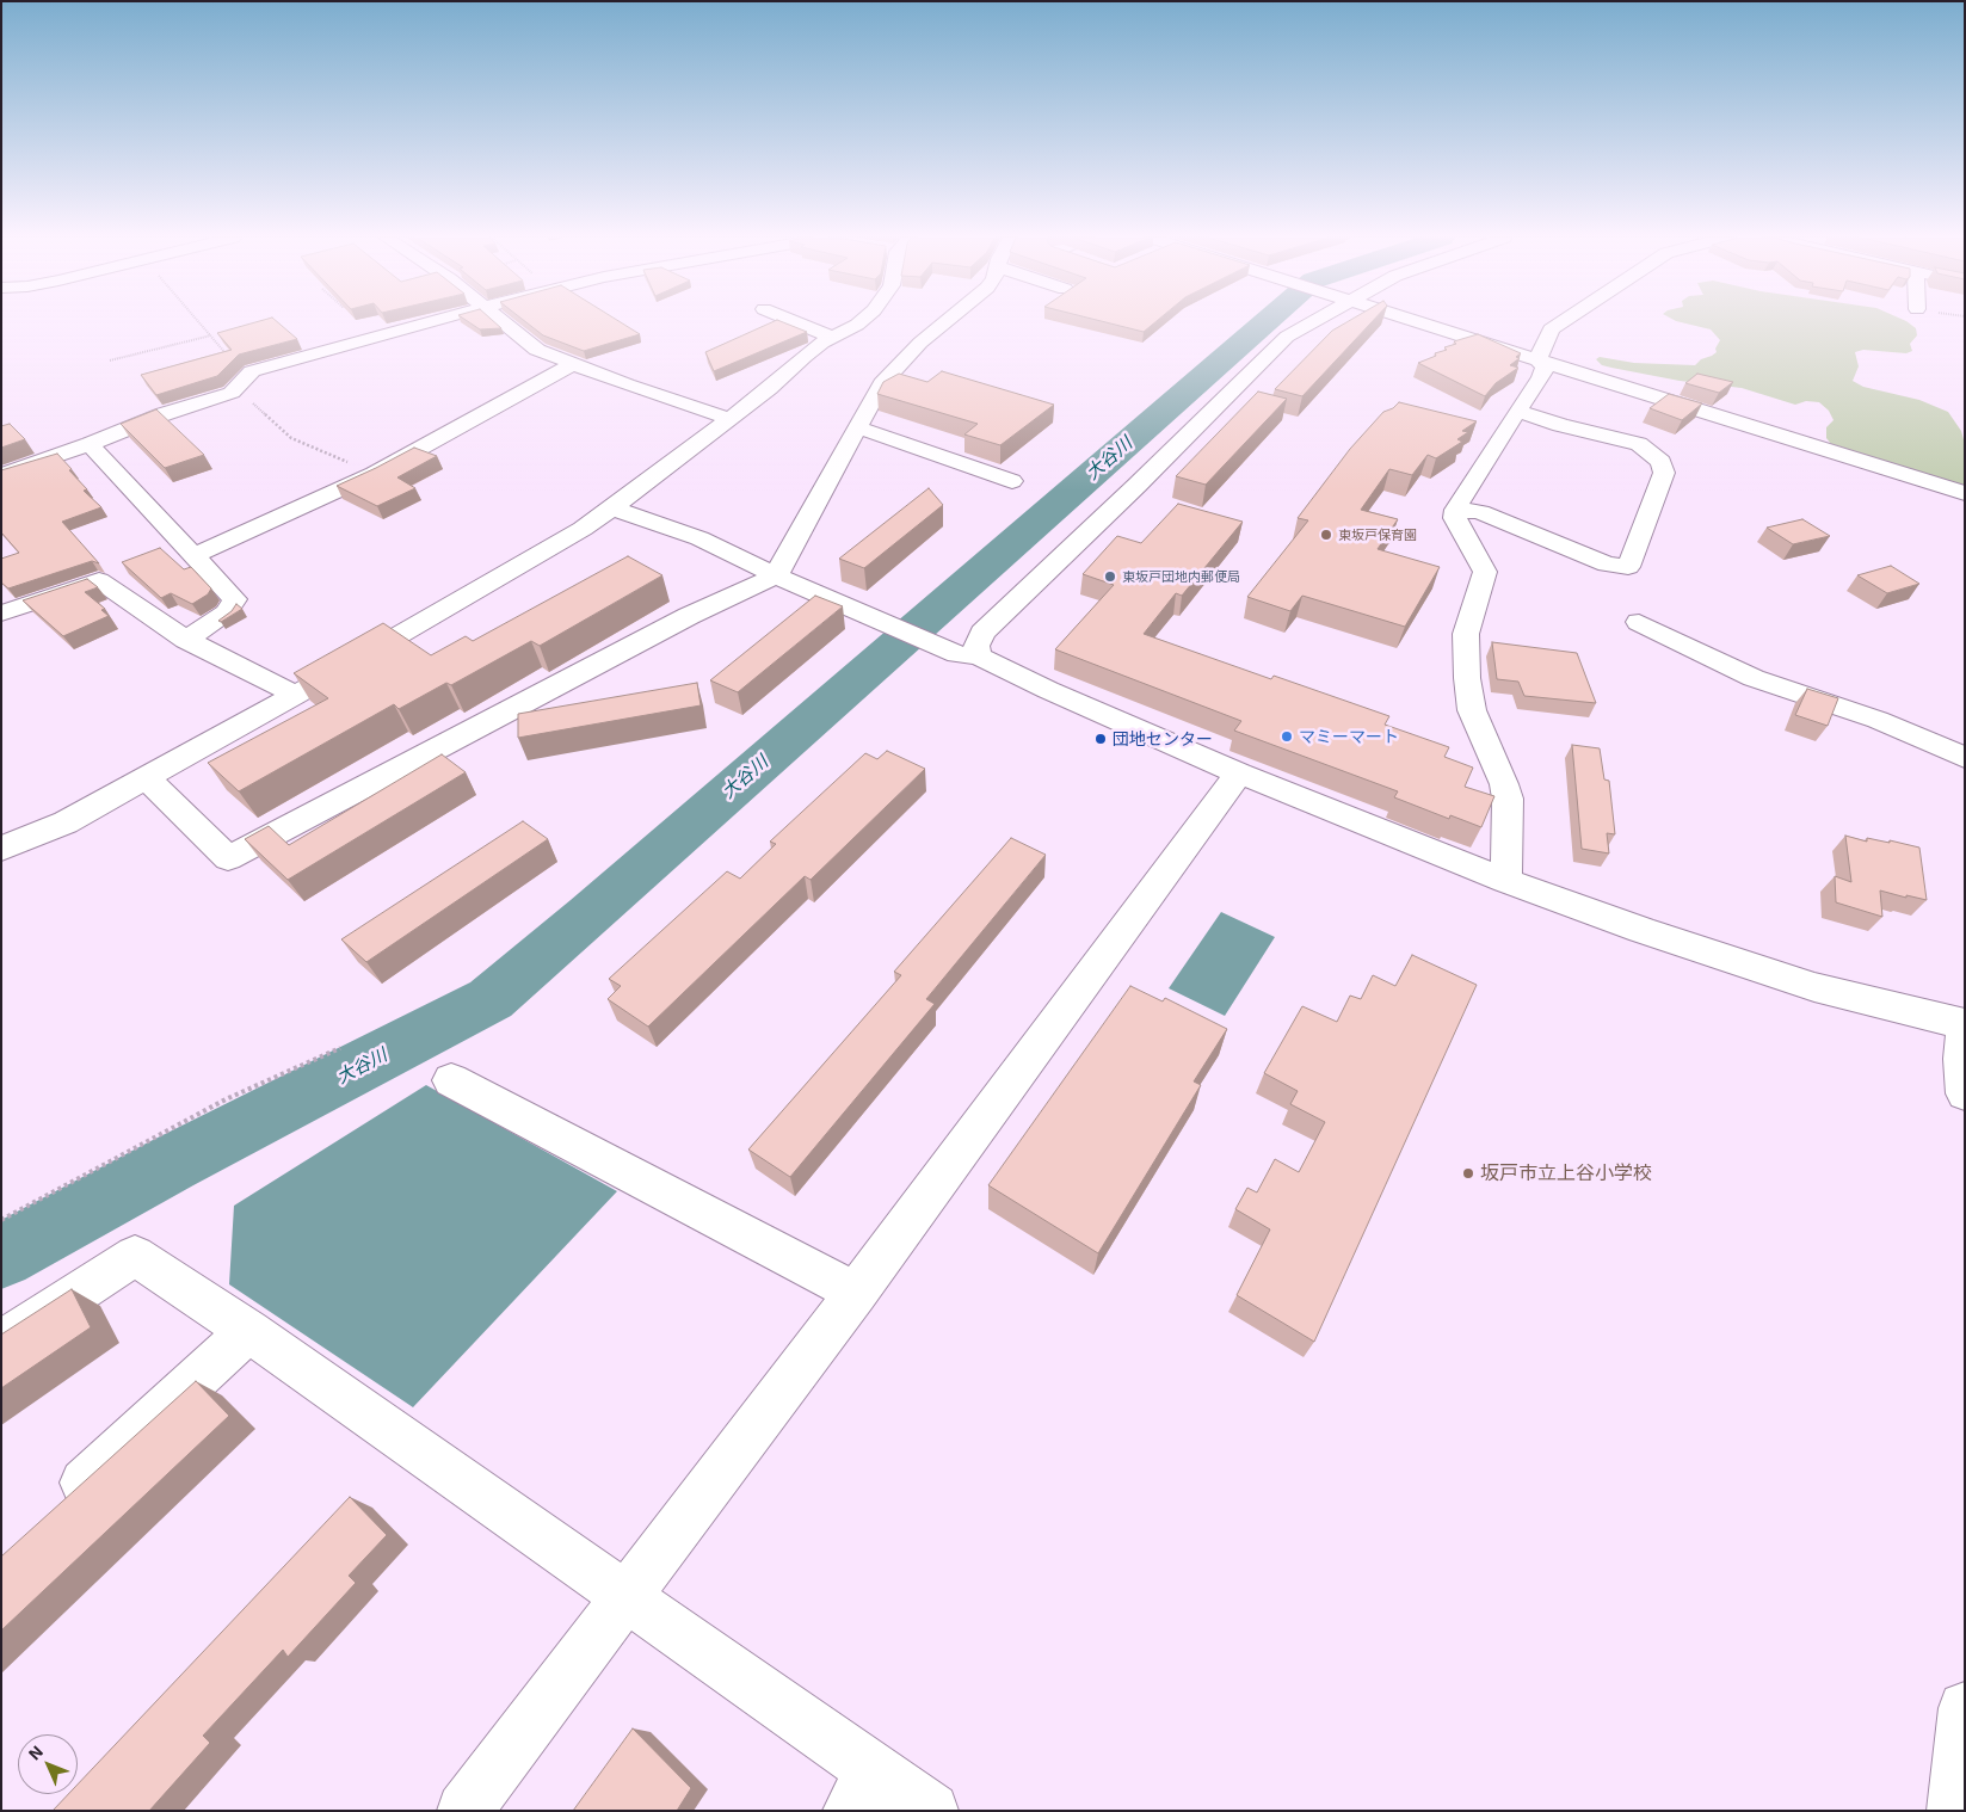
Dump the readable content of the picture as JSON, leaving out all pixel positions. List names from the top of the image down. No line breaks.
{"water":["大谷川"],"places":["東坂戸保育園","東坂戸団地内郵便局","マミーマート","団地センター","坂戸市立上谷小学校"],"north":"top left"}
